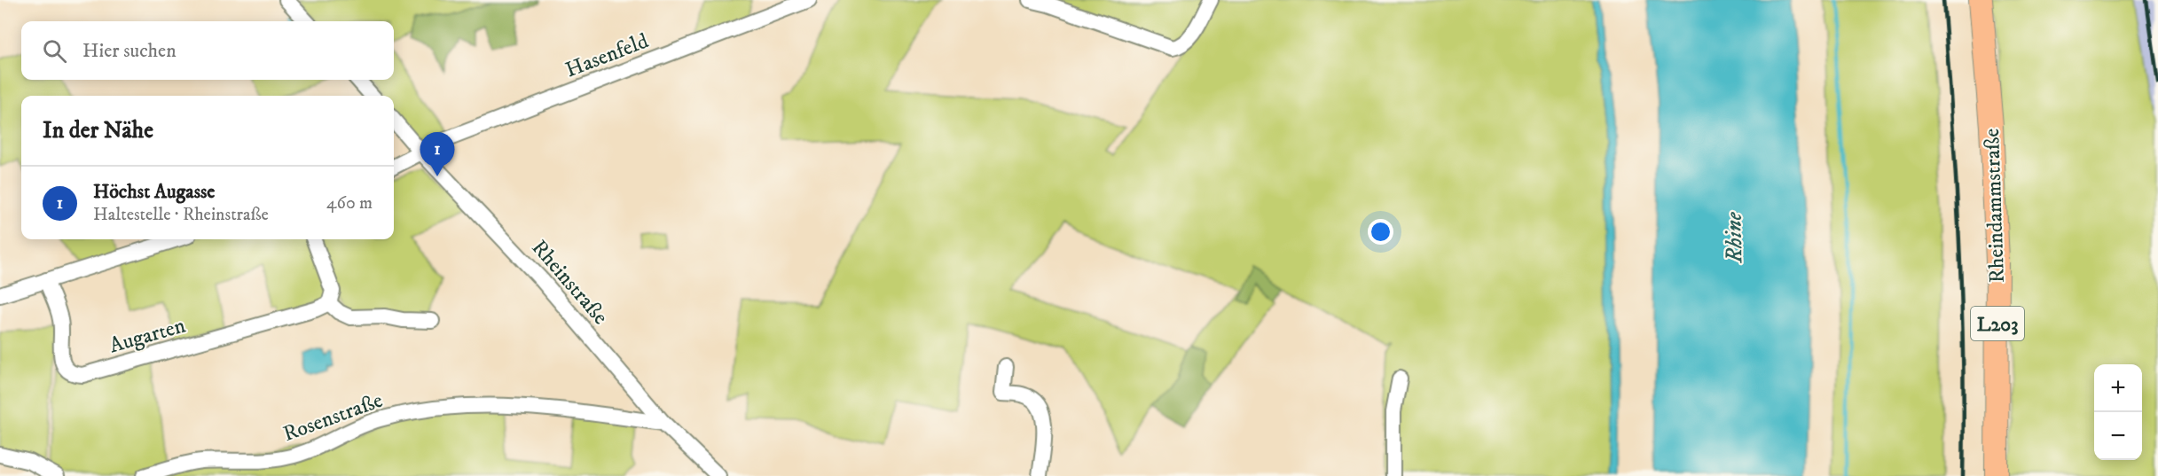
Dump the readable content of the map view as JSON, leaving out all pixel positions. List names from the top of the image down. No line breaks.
{"streets":{"main road":["Rheindammstraße","L203"],"street":["Hasenfeld","Rheinstraße","Augarten","Rosenstraße"]},"crossings":[["Hasenfeld","Rheinstraße"],["Rheinstraße","Rosenstraße"]],"water":["Rhine"],"page":{"search":"Hier suchen","heading":"In der Nähe","pins":"1","list":[{"mark":"1","name":"Höchst Augasse","note":"Haltestelle · Rheinstraße","value":"460 m"}],"map_buttons":["+","−"]}}
